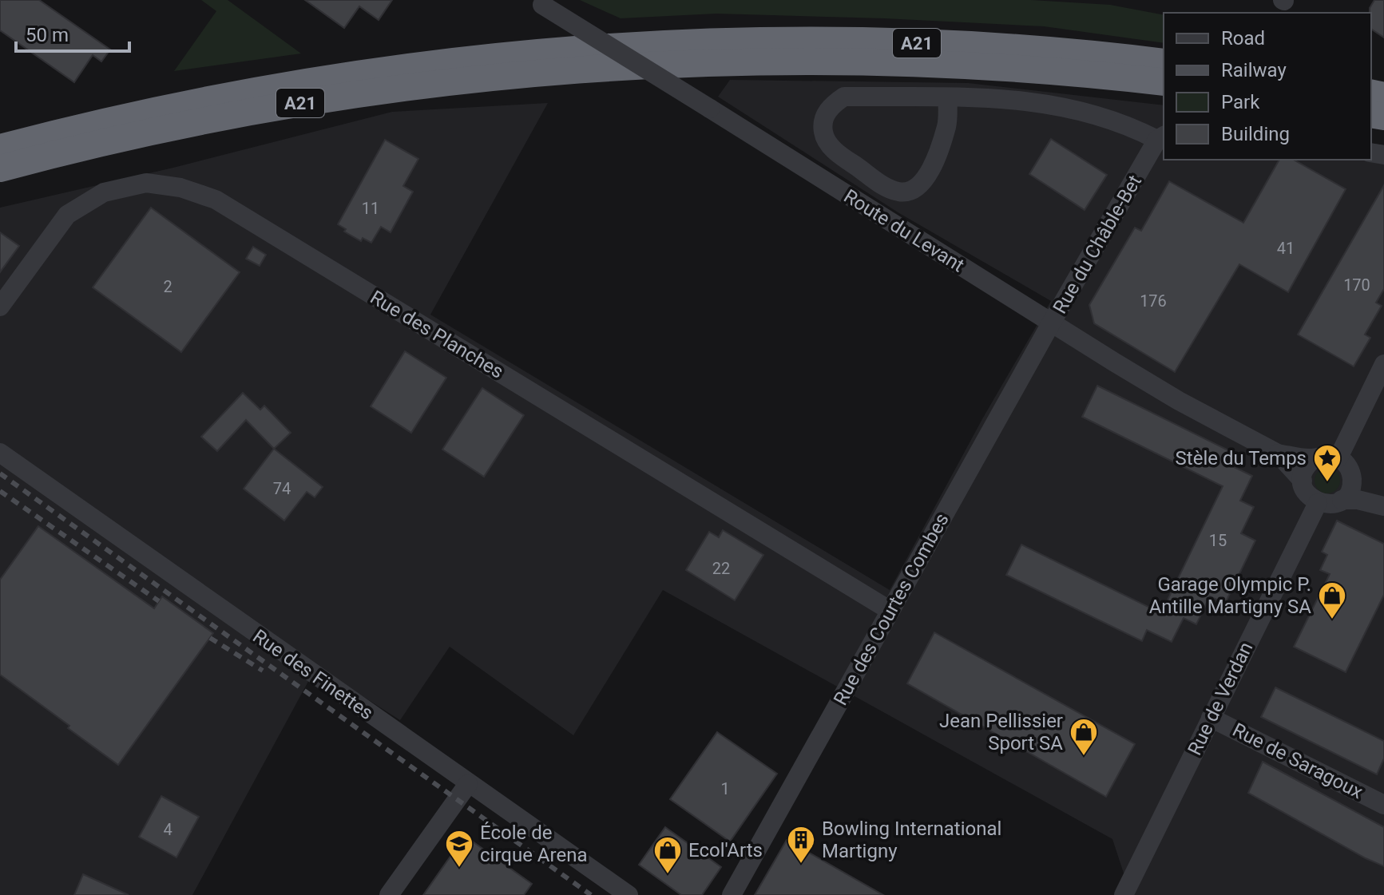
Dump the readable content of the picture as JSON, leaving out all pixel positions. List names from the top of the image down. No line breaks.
{"streets":{"highway":["A21"],"street":["Route du Levant","Rue du Châble-Bet","Rue des Planches","Rue des Courtes Combes","Rue des Finettes","Rue de Verdan","Rue de Saragoux"]},"crossings":[["Route du Levant","Rue du Châble-Bet"],["Route du Levant","Rue des Courtes Combes"],["Route du Levant","Rue de Verdan"],["Rue du Châble-Bet","Rue des Courtes Combes"],["Rue des Planches","Rue des Courtes Combes"],["Rue de Verdan","Rue de Saragoux"]],"places":{"place":["Stèle du Temps"],"shop":["Garage Olympic P. Antille Martigny SA","Jean Pellissier Sport SA","Ecol'Arts"],"building":["Bowling International Martigny"],"school or university":["École de cirque Arena"]},"house_numbers":["11","41","170","2","176","74","15","22","1","4"],"legend":["Road","Railway","Park","Building"],"scale_bar":"50 m"}
